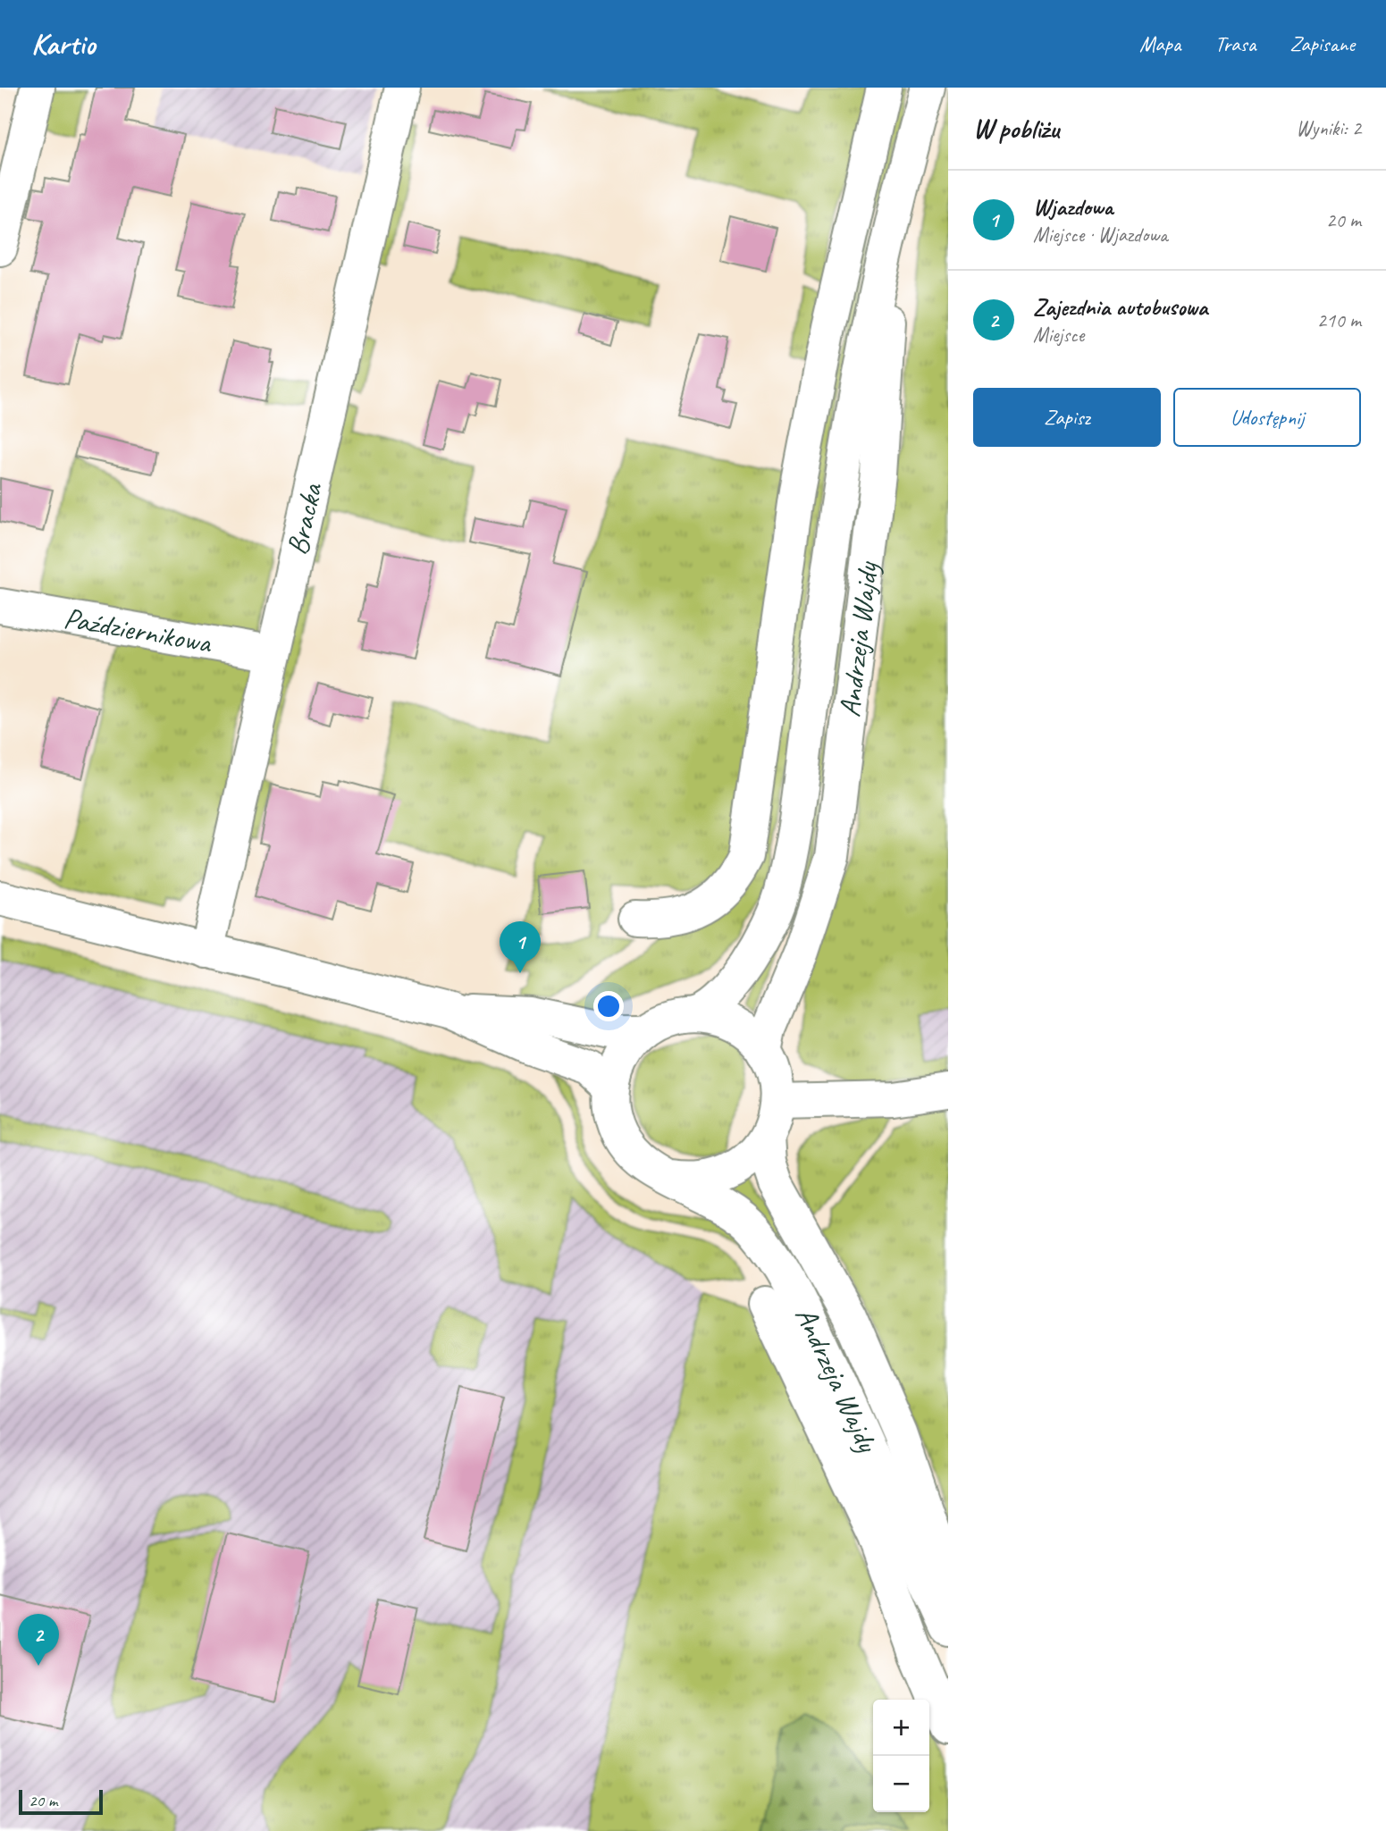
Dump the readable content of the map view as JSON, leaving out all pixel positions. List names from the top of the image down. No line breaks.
{"streets":{"street":["Bracka","Październikowa","Andrzeja Wajdy"]},"crossings":[["Bracka","Październikowa"]],"scale_bar":"20 m","page":{"header":"Kartio","nav":["Mapa","Trasa","Zapisane"],"heading":["W pobliżu","Wyniki: 2"],"list":[{"mark":"1","name":"Wjazdowa","note":"Miejsce · Wjazdowa","value":"20 m"},{"mark":"2","name":"Zajezdnia autobusowa","note":"Miejsce","value":"210 m"}],"buttons":["Zapisz","Udostępnij"],"pins":["1","2"],"map_buttons":["+","−"],"scale":"20 m"}}
